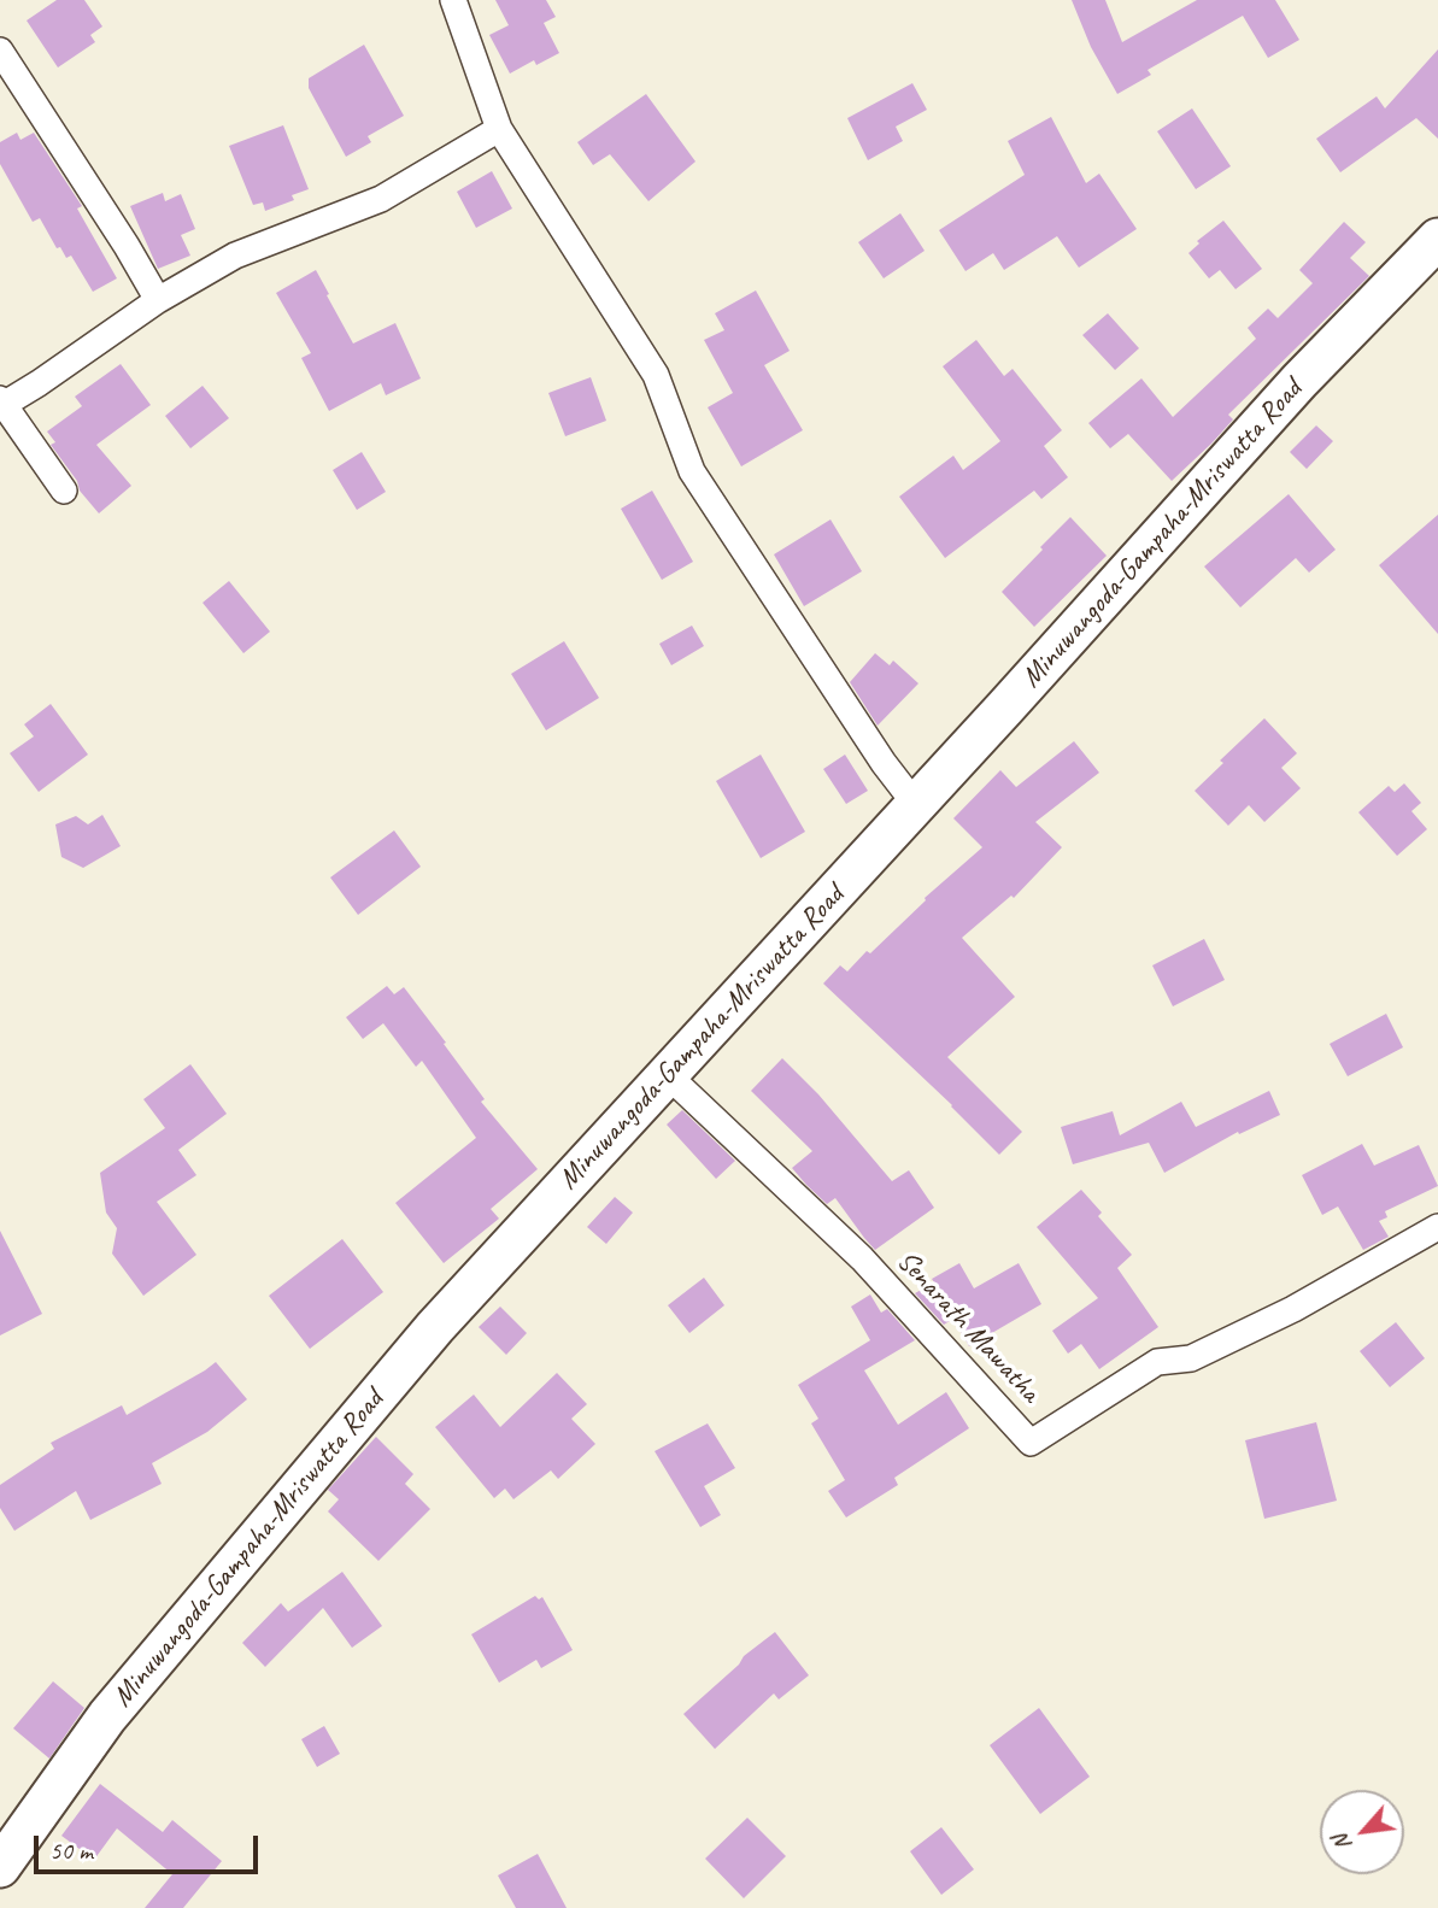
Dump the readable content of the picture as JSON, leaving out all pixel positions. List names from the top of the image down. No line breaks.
{"streets":{"main road":["Minuwangoda-Gampaha-Mriswatta Road"],"street":["Senarath Mawatha"]},"crossings":[["Minuwangoda-Gampaha-Mriswatta Road","Senarath Mawatha"]],"scale_bar":"50 m","north":"bottom left"}
